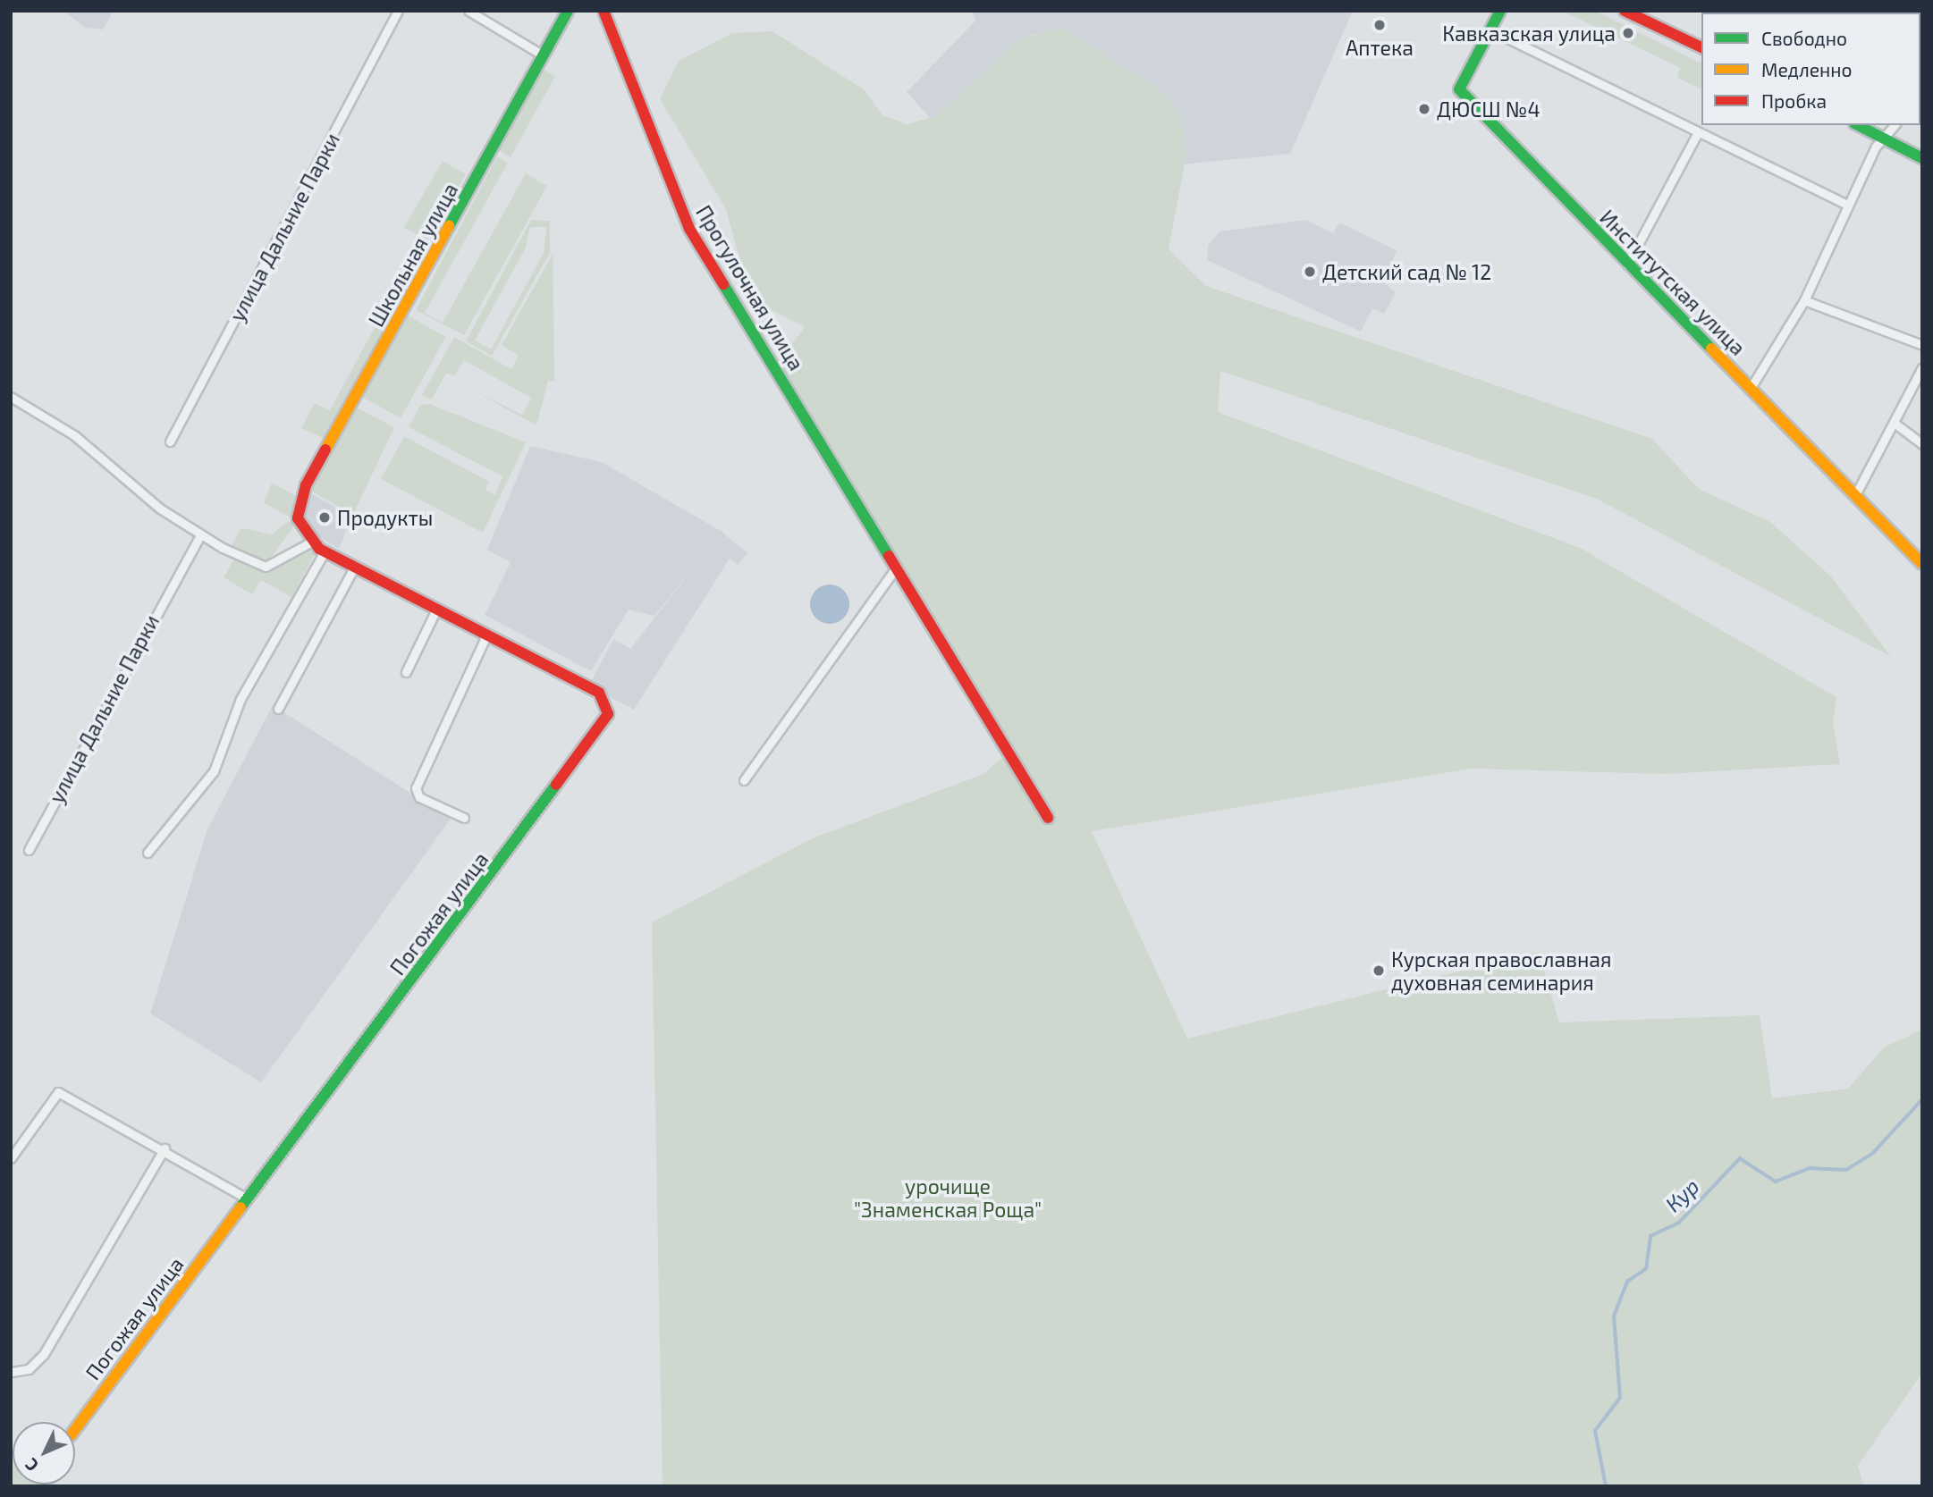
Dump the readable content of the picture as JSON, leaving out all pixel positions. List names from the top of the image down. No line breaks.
{"streets":{"street":["улица Дальние Парки","Школьная улица","Институтская улица","Прогулочная улица","Погожая улица"]},"crossings":[["Школьная улица","Погожая улица"]],"water":["Кур"],"parks":["урочище \"Знаменская Роща\""],"places":["Аптека","Кавказская улица","ДЮСШ №4","Детский сад № 12","Продукты","Курская православная духовная семинария"],"legend":["Свободно","Медленно","Пробка"],"north":"bottom left"}
